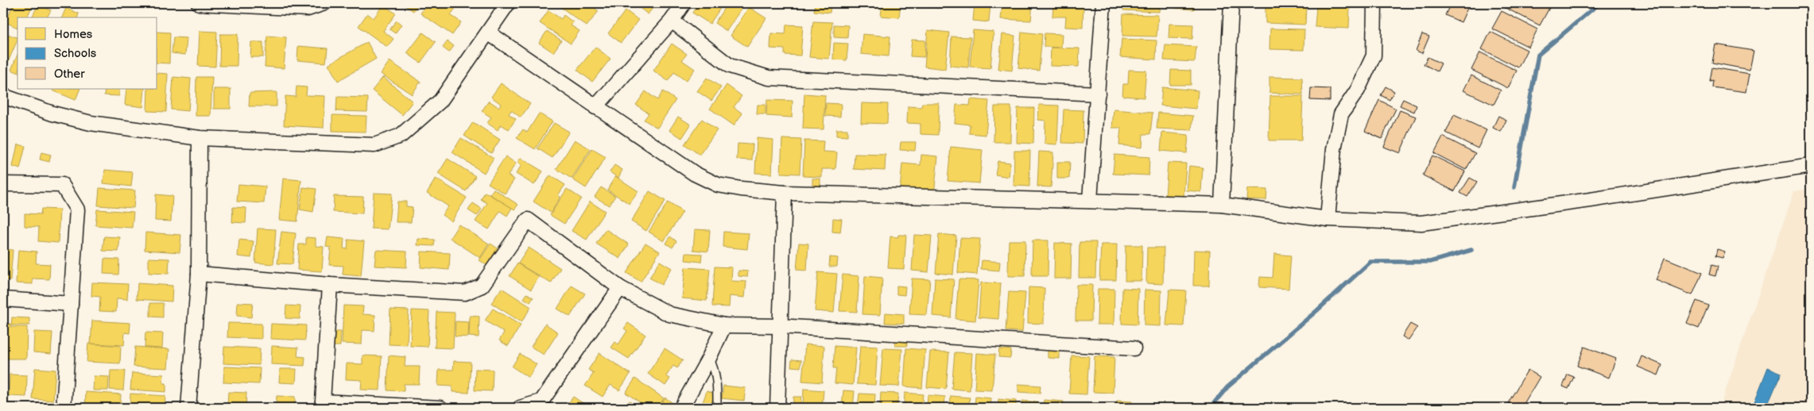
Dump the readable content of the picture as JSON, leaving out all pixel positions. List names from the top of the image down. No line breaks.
{"legend":["Homes","Schools","Other"]}
